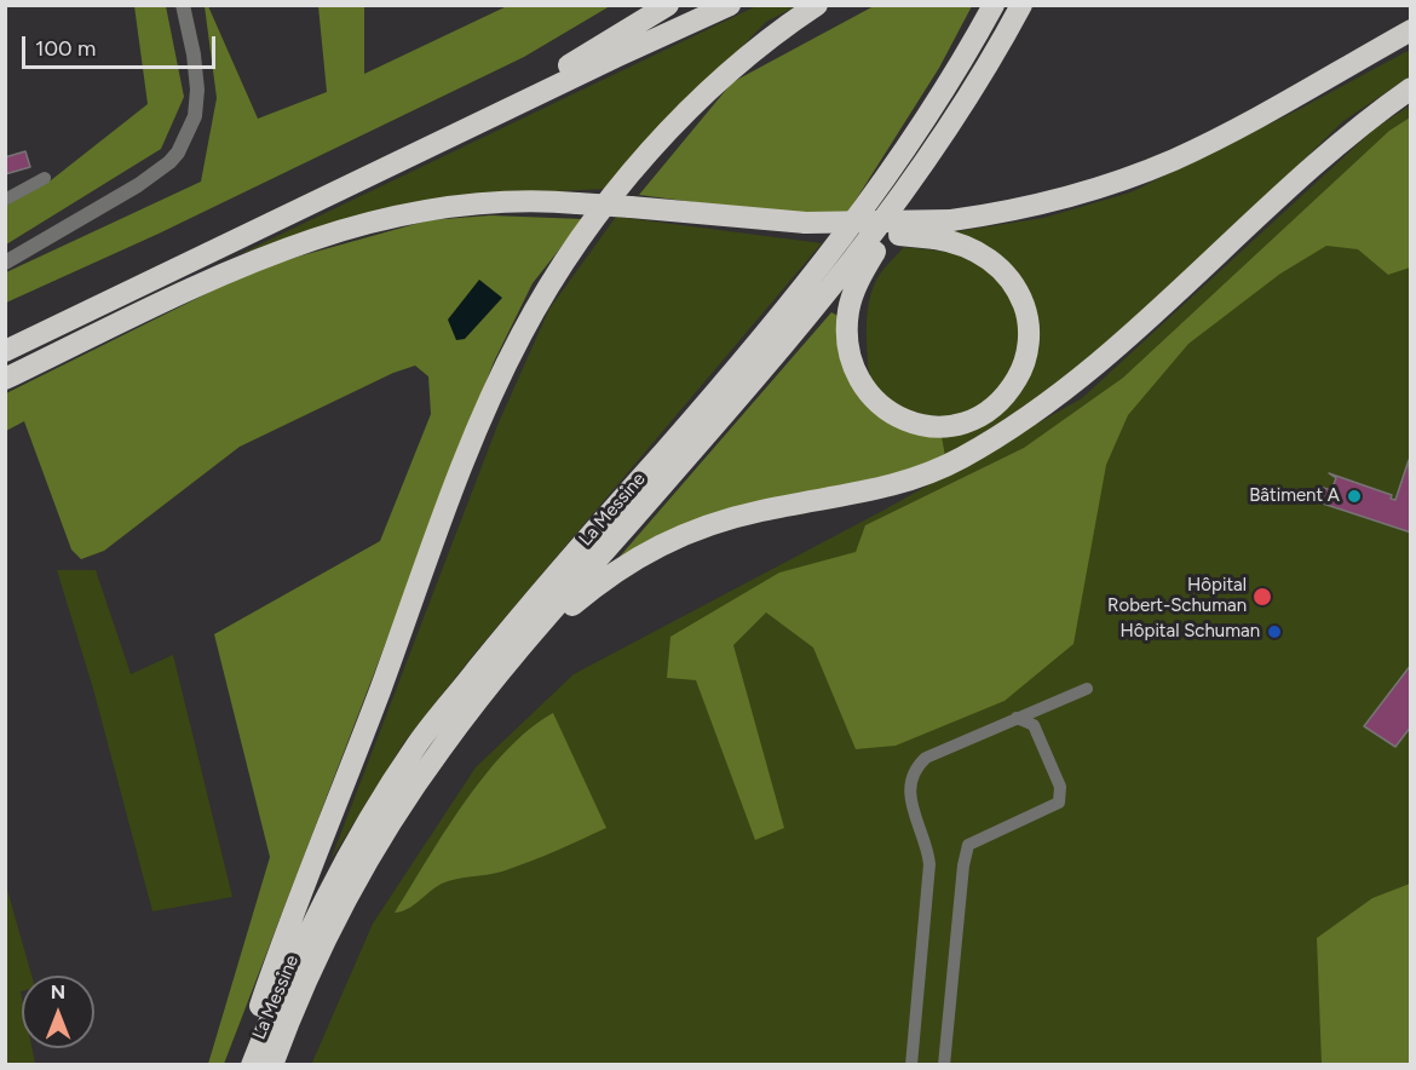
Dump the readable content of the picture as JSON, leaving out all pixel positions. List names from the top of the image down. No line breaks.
{"streets":{"highway":["La Messine"]},"places":["Bâtiment A","Hôpital Robert-Schuman","Hôpital Schuman"],"scale_bar":"100 m","north":"top"}
